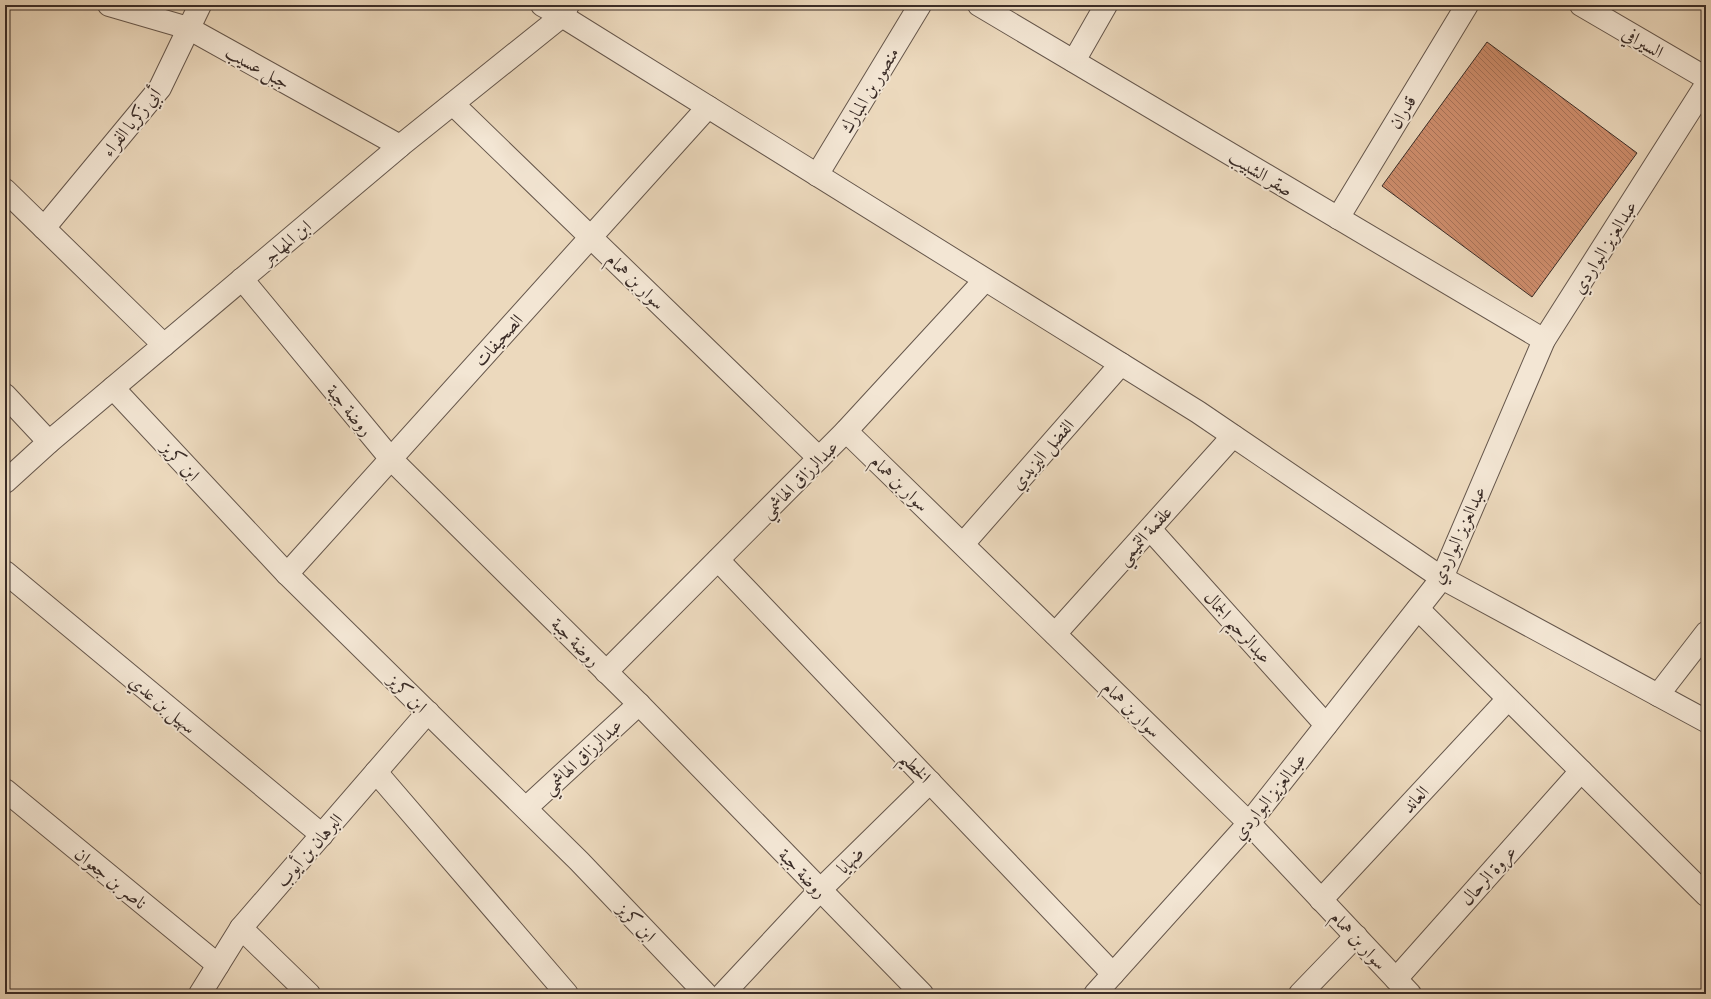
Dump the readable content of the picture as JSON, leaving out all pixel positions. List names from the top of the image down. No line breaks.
{"streets":{"street":["السيرافي","جبل عسيب","منصور بن المبارك","قدران","أبي زكريا الفراء","صقر الشبيب","ابن المهاجر","عبدالعزيز البواردي","سوار بن همام","الصحيفات","روضة جبة","الفضل اليزيدي","ابن كريز","عبدالرزاق الهاشمي","علقمة التميمي","عبدالرحيم الجمال","سهيل بن عدي","الخطيم","العاند","البرهان بن أيوب","ضهايا","عروة الرحال","ناصر بن جعوان"]},"crossings":[["جبل عسيب","أبي زكريا الفراء"],["جبل عسيب","ابن المهاجر"],["قدران","صقر الشبيب"],["صقر الشبيب","عبدالعزيز البواردي"],["ابن المهاجر","سوار بن همام"],["ابن المهاجر","روضة جبة"],["ابن المهاجر","ابن كريز"],["عبدالعزيز البواردي","سوار بن همام"],["عبدالعزيز البواردي","عبدالرحيم الجمال"],["عبدالعزيز البواردي","الخطيم"],["سوار بن همام","الصحيفات"],["سوار بن همام","الفضل اليزيدي"],["سوار بن همام","عبدالرزاق الهاشمي"],["سوار بن همام","علقمة التميمي"],["سوار بن همام","العاند"],["سوار بن همام","عروة الرحال"],["الصحيفات","روضة جبة"],["الصحيفات","ابن كريز"],["روضة جبة","عبدالرزاق الهاشمي"],["روضة جبة","ضهايا"],["ابن كريز","عبدالرزاق الهاشمي"],["ابن كريز","البرهان بن أيوب"],["عبدالرزاق الهاشمي","الخطيم"],["علقمة التميمي","عبدالرحيم الجمال"],["سهيل بن عدي","البرهان بن أيوب"],["الخطيم","ضهايا"],["البرهان بن أيوب","ناصر بن جعوان"]]}
